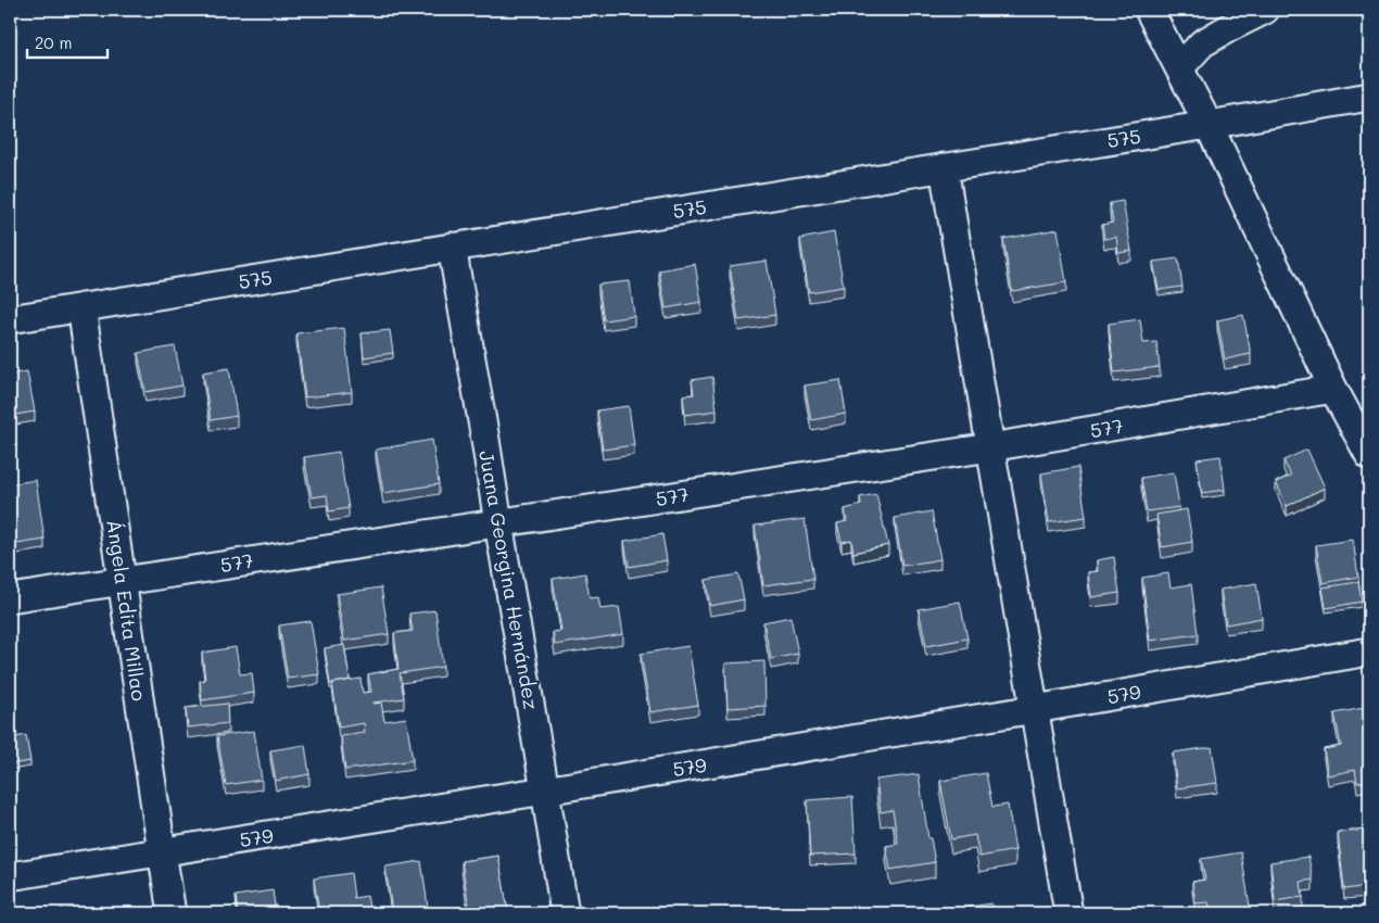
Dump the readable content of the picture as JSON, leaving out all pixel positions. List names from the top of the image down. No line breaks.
{"streets":{"street":["575","577","Juana Georgina Hernández","Ángela Edita Millao","579"]},"crossings":[["575","Juana Georgina Hernández"],["575","Ángela Edita Millao"],["577","Juana Georgina Hernández"],["577","Ángela Edita Millao"],["Juana Georgina Hernández","579"],["Ángela Edita Millao","579"]],"scale_bar":"20 m"}
